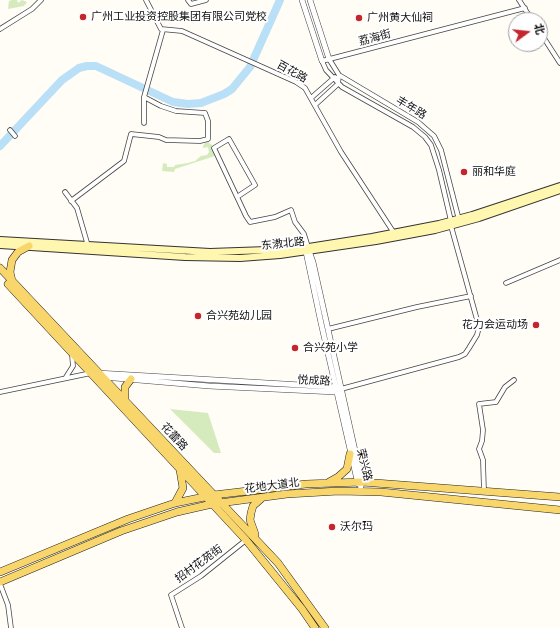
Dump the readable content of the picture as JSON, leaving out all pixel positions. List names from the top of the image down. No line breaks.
{"streets":{"main road":["东漖北路","花蕾路","花地大道北"],"street":["荔海街","百花路","丰年路","悦成路","荣兴路","招村花苑街"]},"crossings":[["荔海街","丰年路"],["百花路","东漖北路"],["丰年路","东漖北路"],["丰年路","悦成路"],["丰年路","荣兴路"],["东漖北路","荣兴路"],["悦成路","花蕾路"],["悦成路","荣兴路"],["花蕾路","花地大道北"],["花蕾路","招村花苑街"],["荣兴路","花地大道北"]],"places":["广州工业投资控股集团有限公司党校","广州黄大仙祠","丽和华庭","合兴苑幼儿园","花力会运动场","合兴苑小学","沃尔玛"],"north":"right"}
